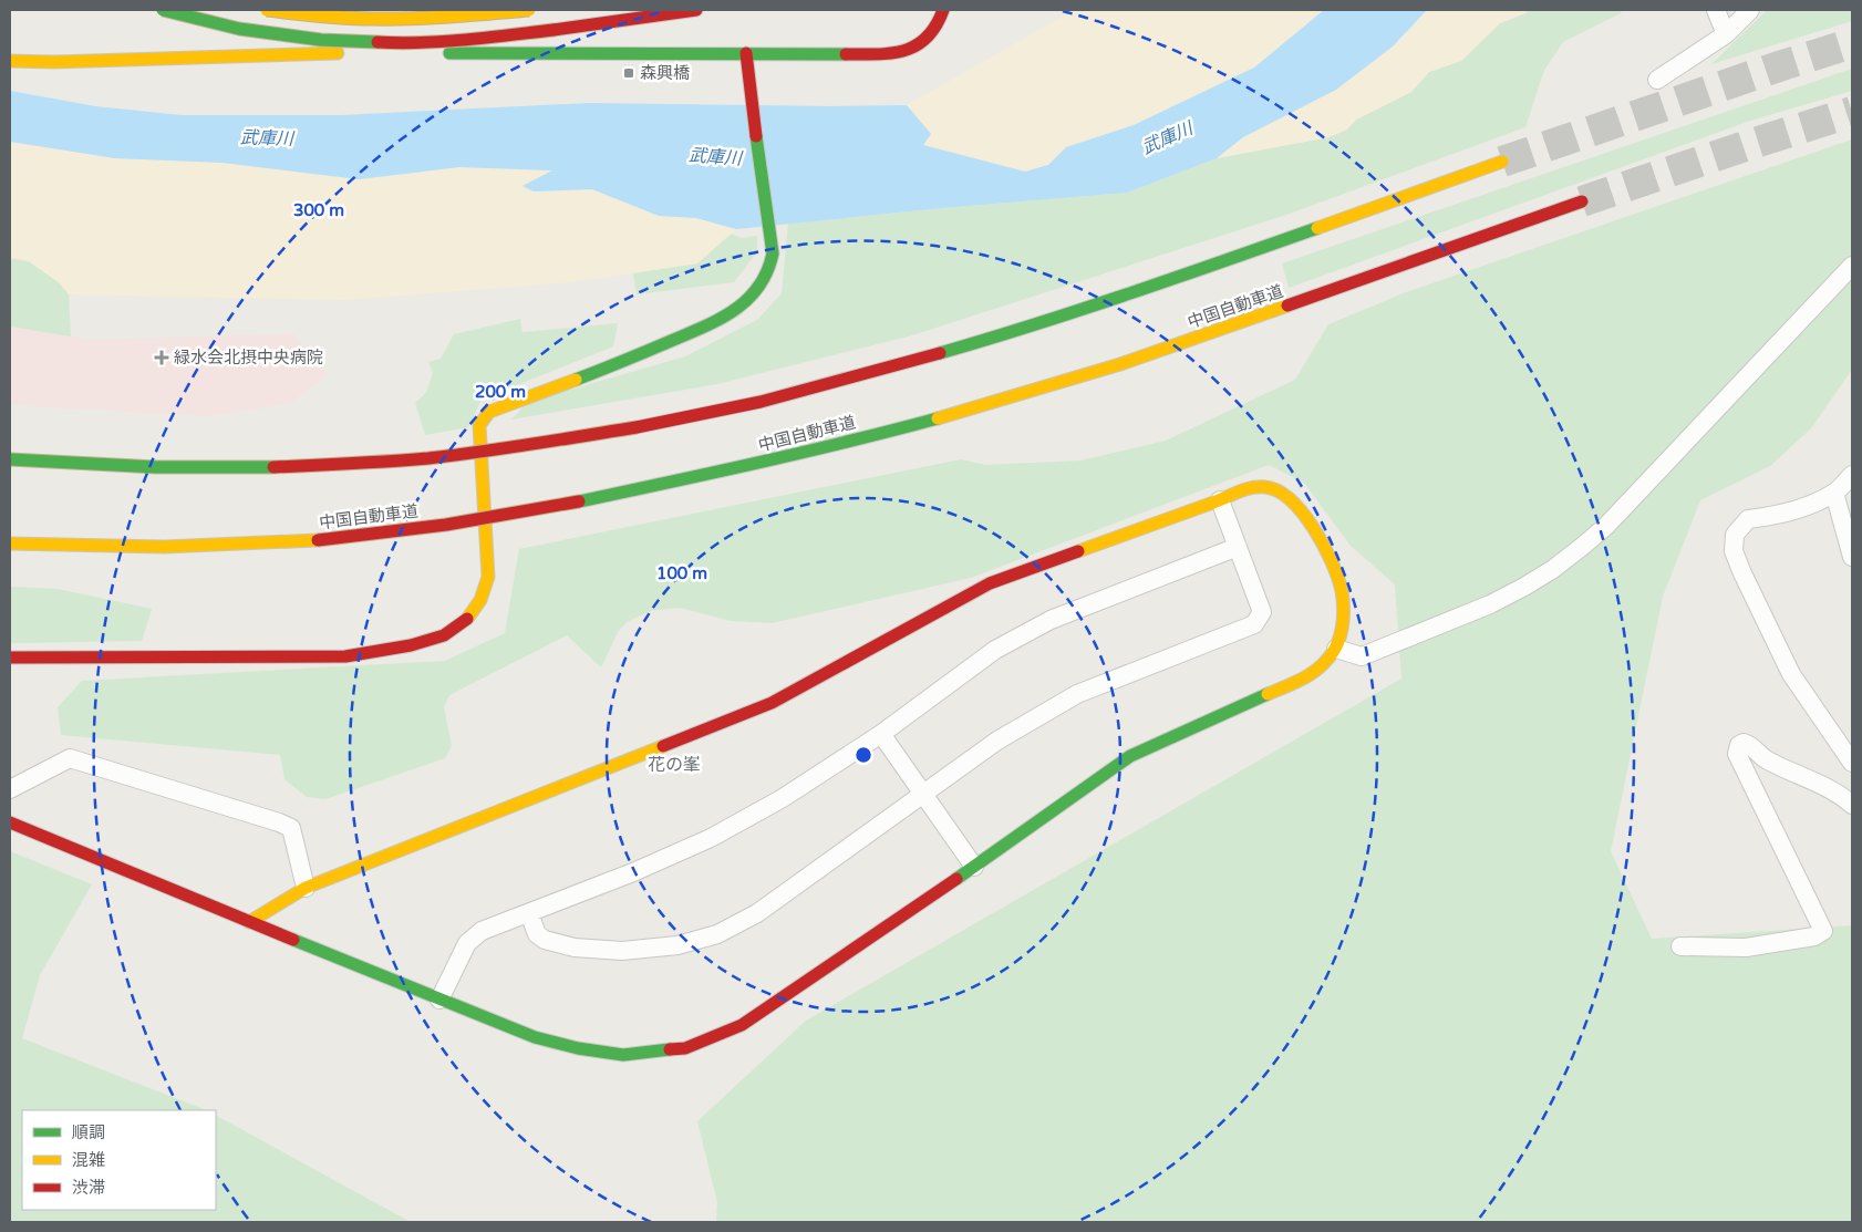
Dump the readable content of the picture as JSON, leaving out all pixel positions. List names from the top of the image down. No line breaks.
{"streets":{"main road":["中国自動車道"]},"districts":["花の峯"],"water":["武庫川"],"places":{"transit":["森興橋"],"health":["緑水会北摂中央病院"]},"legend":["順調","混雑","渋滞"],"rings":["300 m","200 m","100 m"]}
